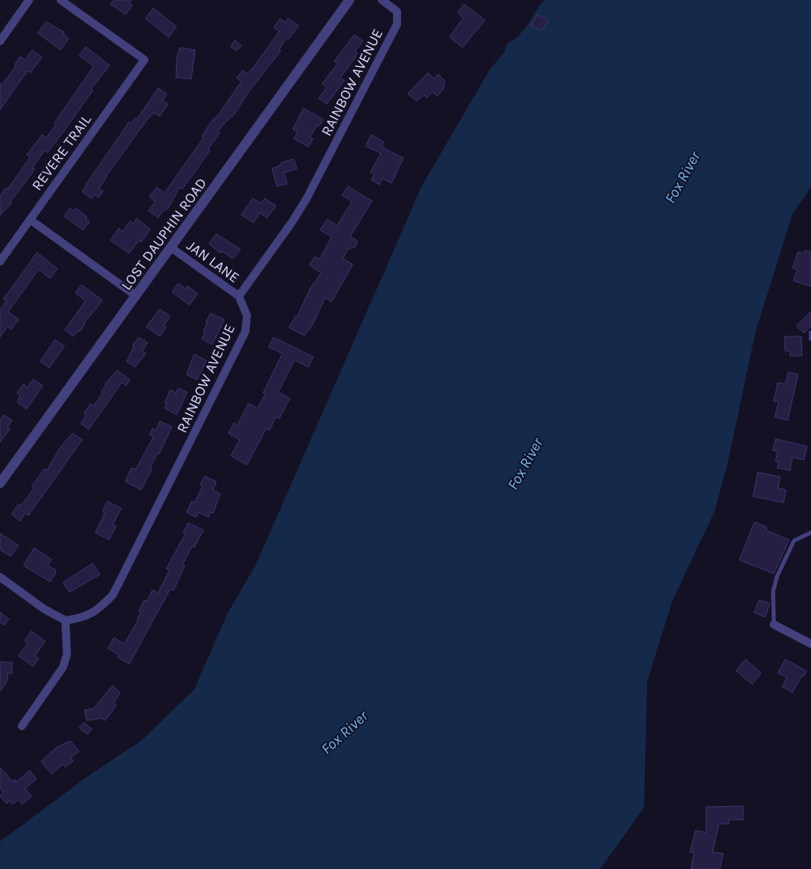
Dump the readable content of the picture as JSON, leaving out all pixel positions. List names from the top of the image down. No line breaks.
{"streets":{"street":["RAINBOW AVENUE","REVERE TRAIL","LOST DAUPHIN ROAD","JAN LANE"]},"crossings":[["RAINBOW AVENUE","JAN LANE"],["LOST DAUPHIN ROAD","JAN LANE"]],"water":["Fox River"]}
